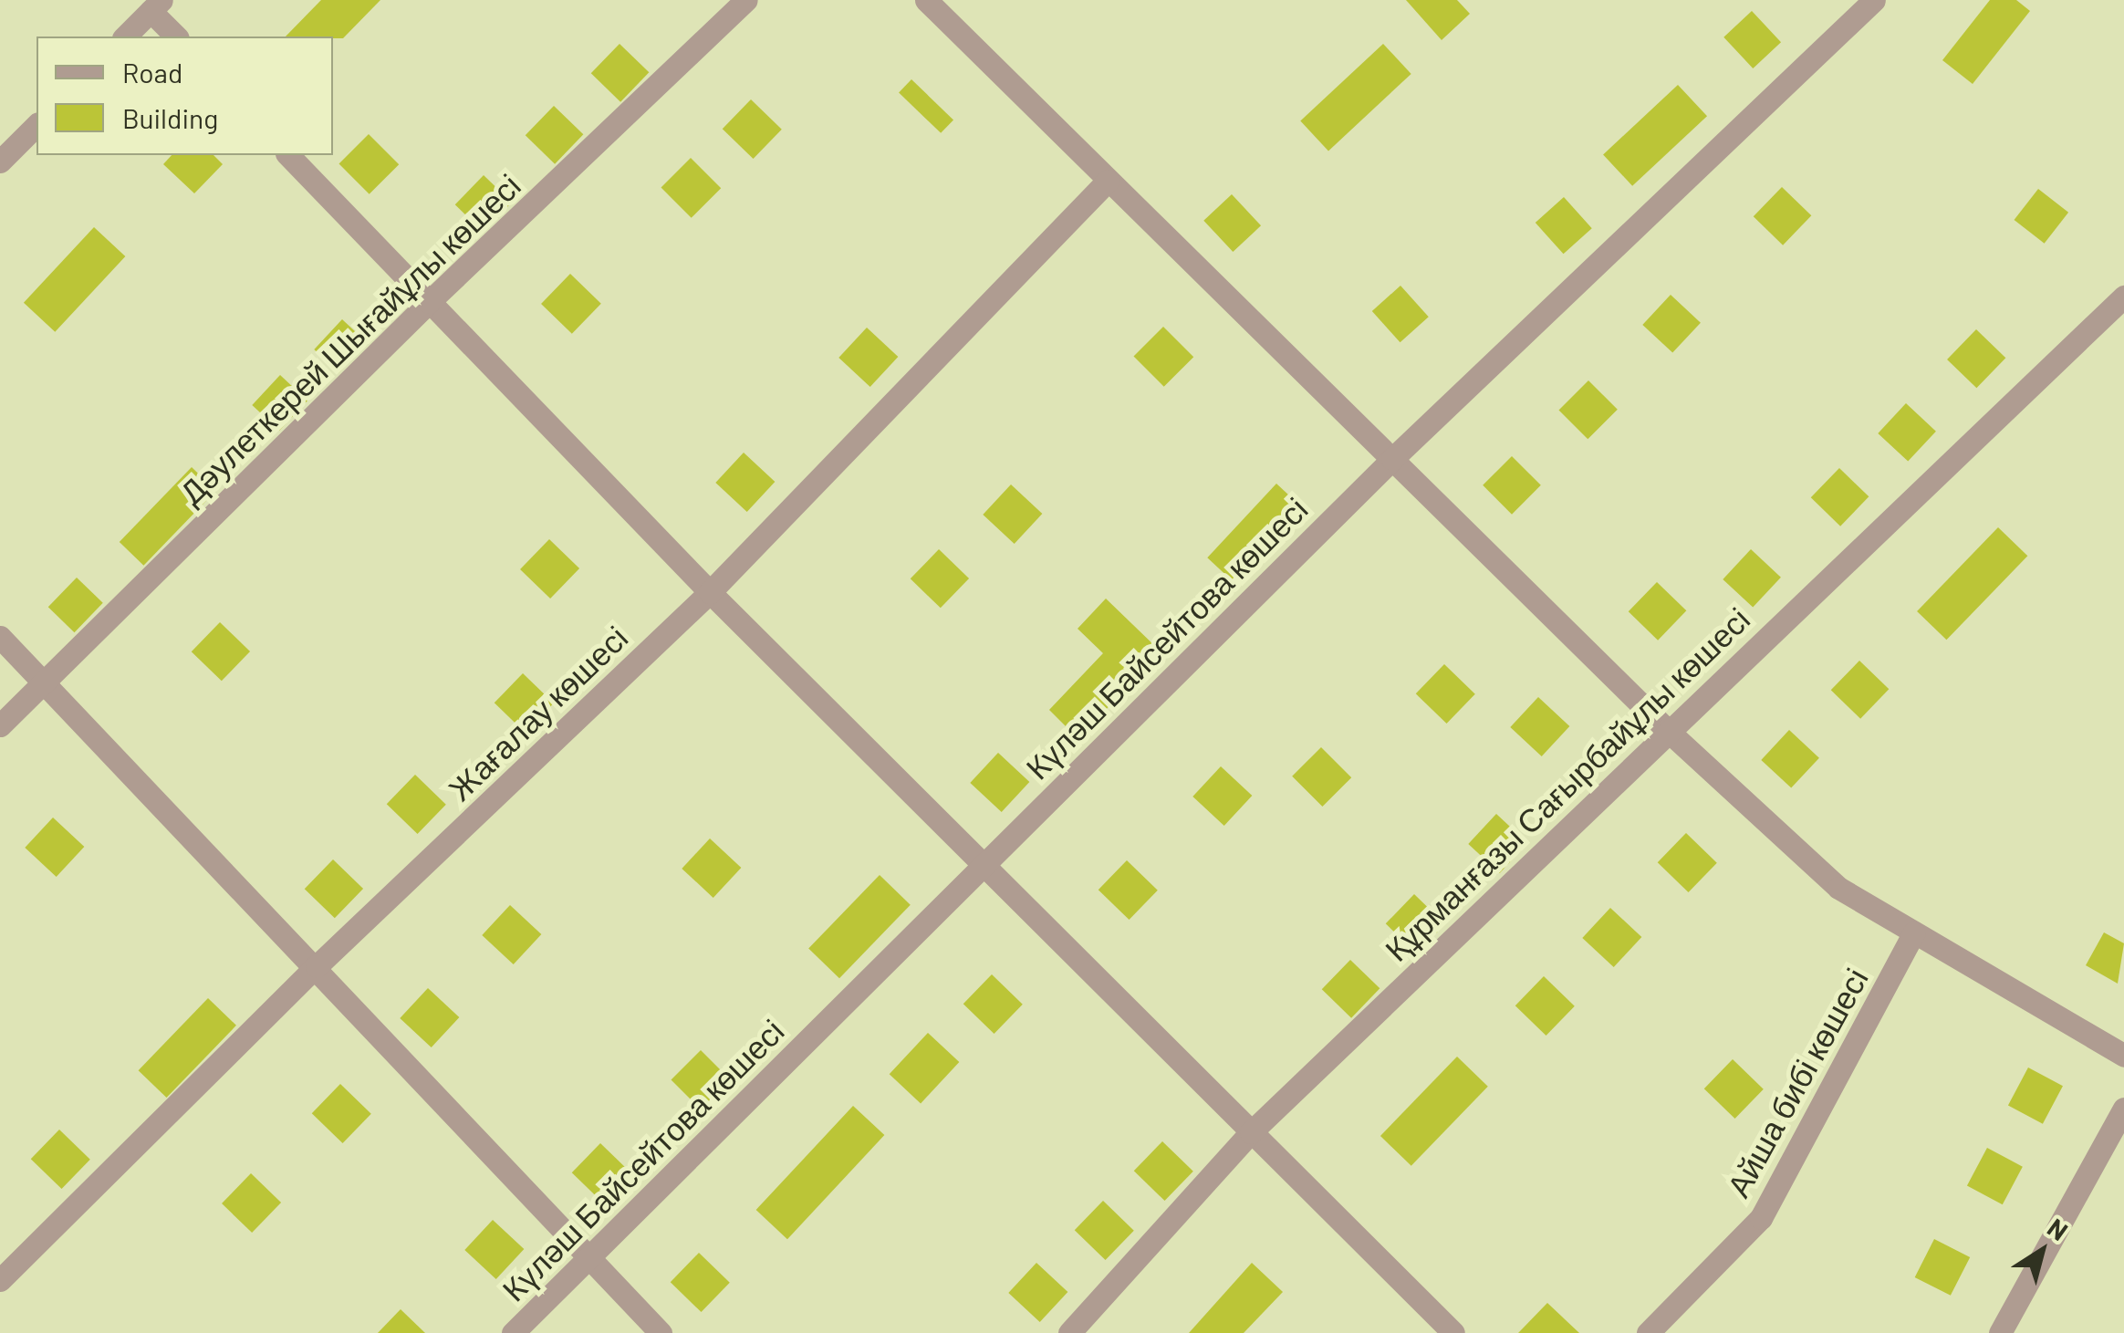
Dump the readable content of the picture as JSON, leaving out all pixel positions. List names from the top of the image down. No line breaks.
{"streets":{"street":["Дәулеткерей Шығайұлы көшесі","Күләш Байсейтова көшесі","Жағалау көшесі","Құрманғазы Сағырбайұлы көшесі","Айша бибі көшесі"]},"legend":["Road","Building"],"north":"top right"}
